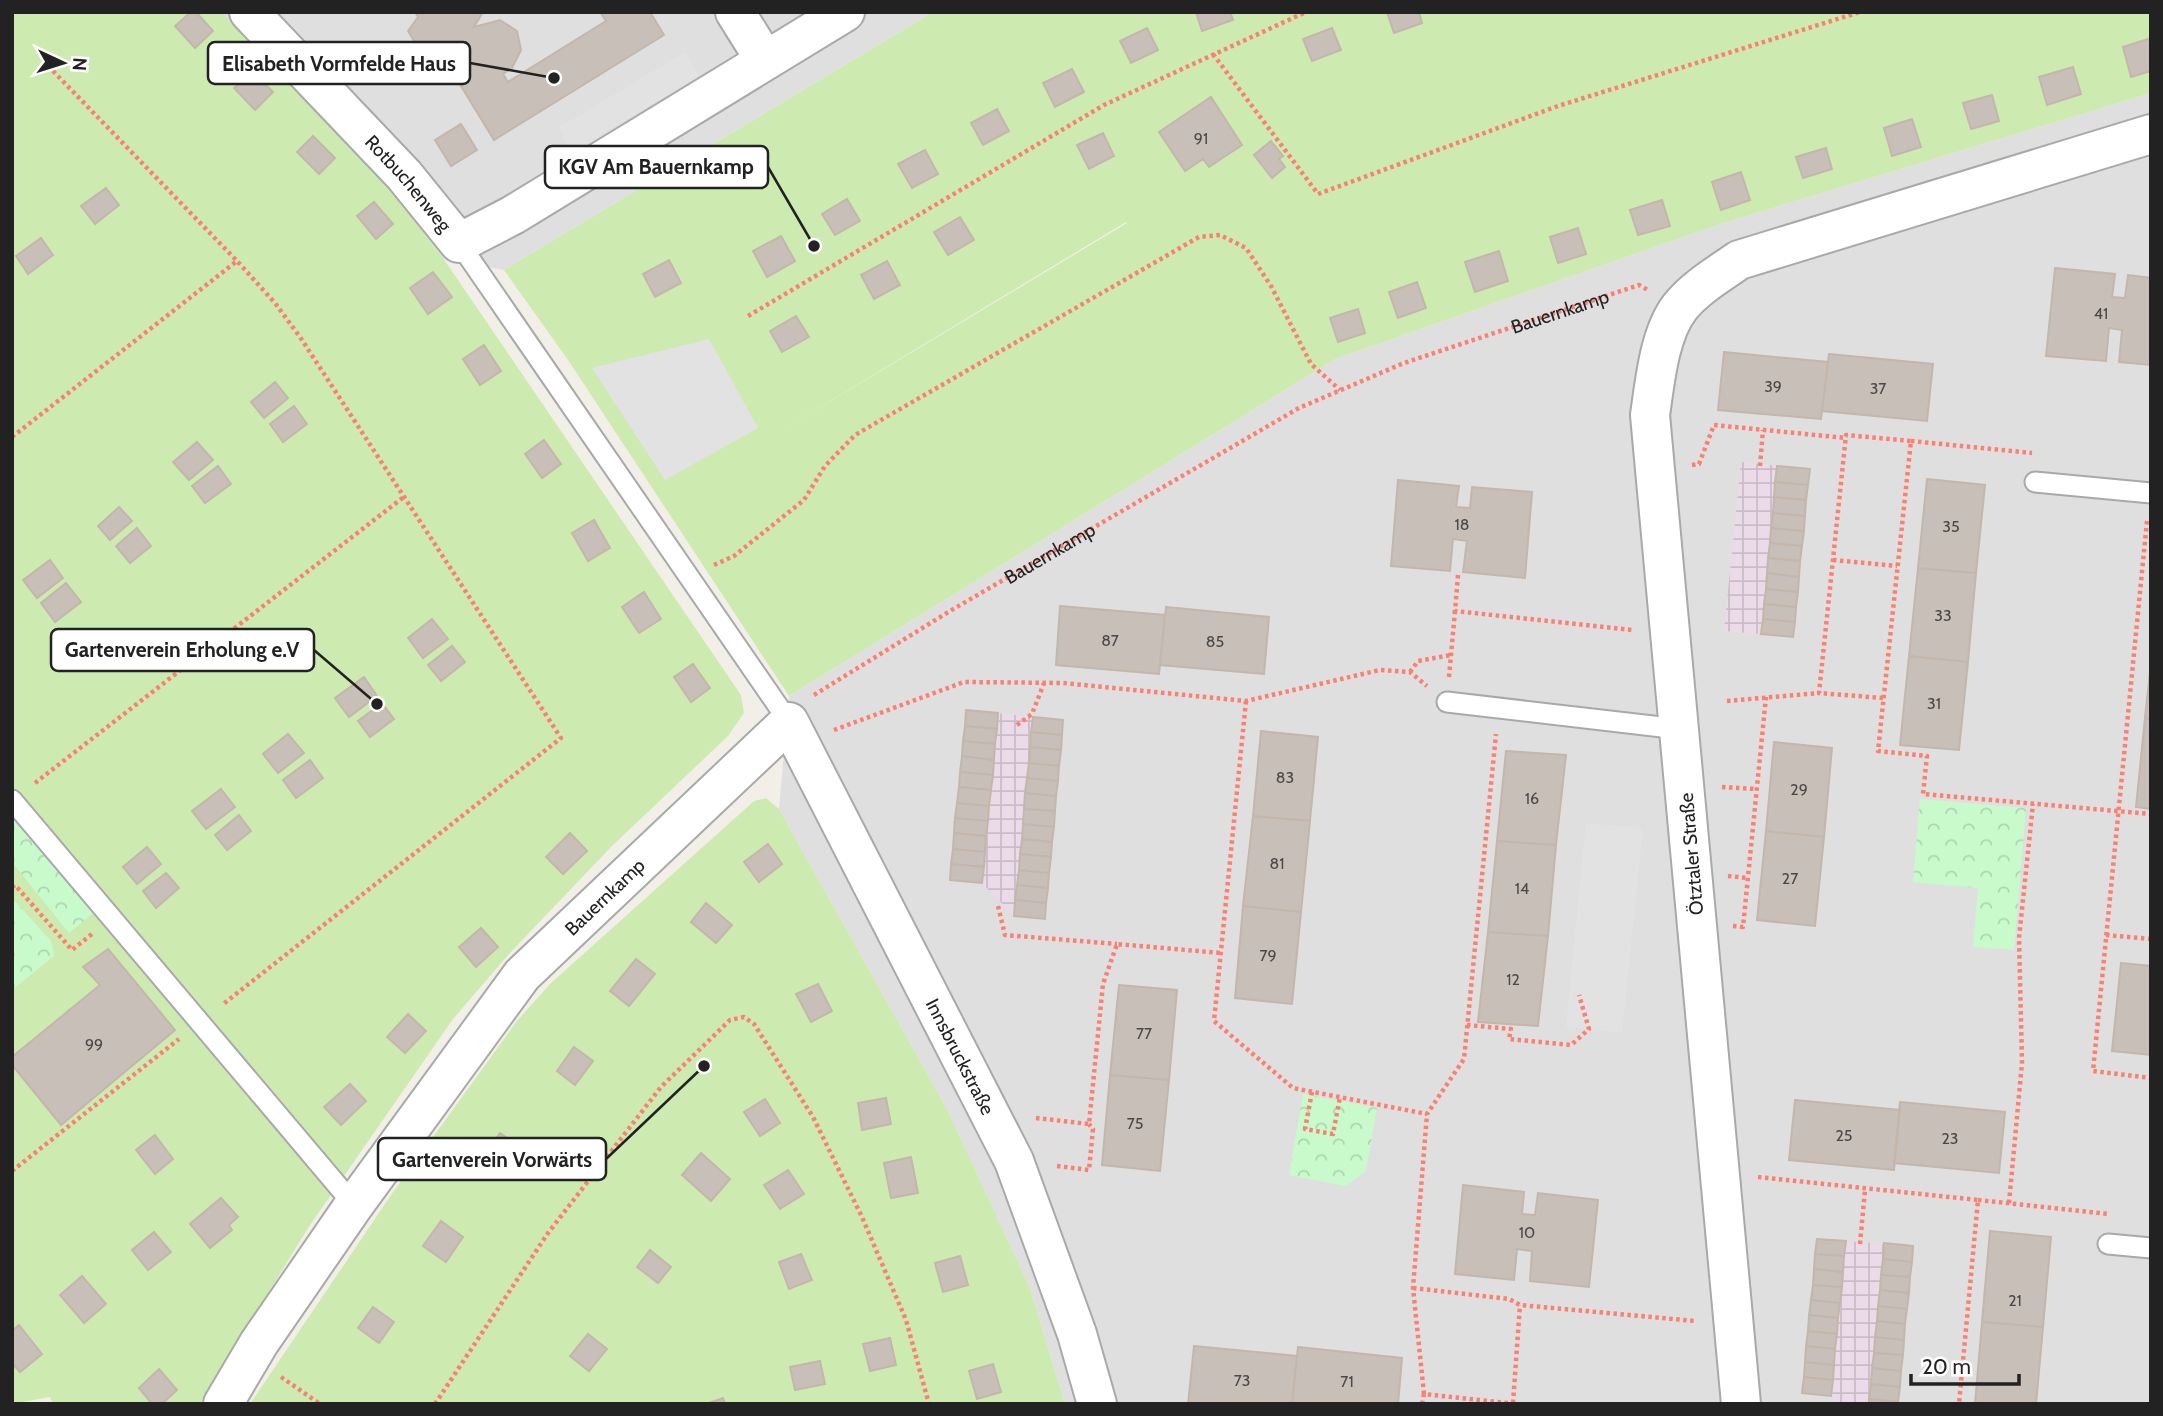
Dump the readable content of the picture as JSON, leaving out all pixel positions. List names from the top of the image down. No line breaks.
{"streets":{"street":["Rotbuchenweg","Bauernkamp","Ötztaler Straße","Innsbruckstraße"]},"crossings":[["Bauernkamp","Ötztaler Straße"],["Bauernkamp","Innsbruckstraße"]],"places":["Elisabeth Vormfelde Haus","KGV Am Bauernkamp","Gartenverein Erholung e.V","Gartenverein Vorwärts"],"house_numbers":["91","41","39","37","18","35","33","87","85","31","83","29","16","81","27","14","79","12","77","99","75","25","23","10","21","73","71"],"scale_bar":"20 m","north":"right"}
